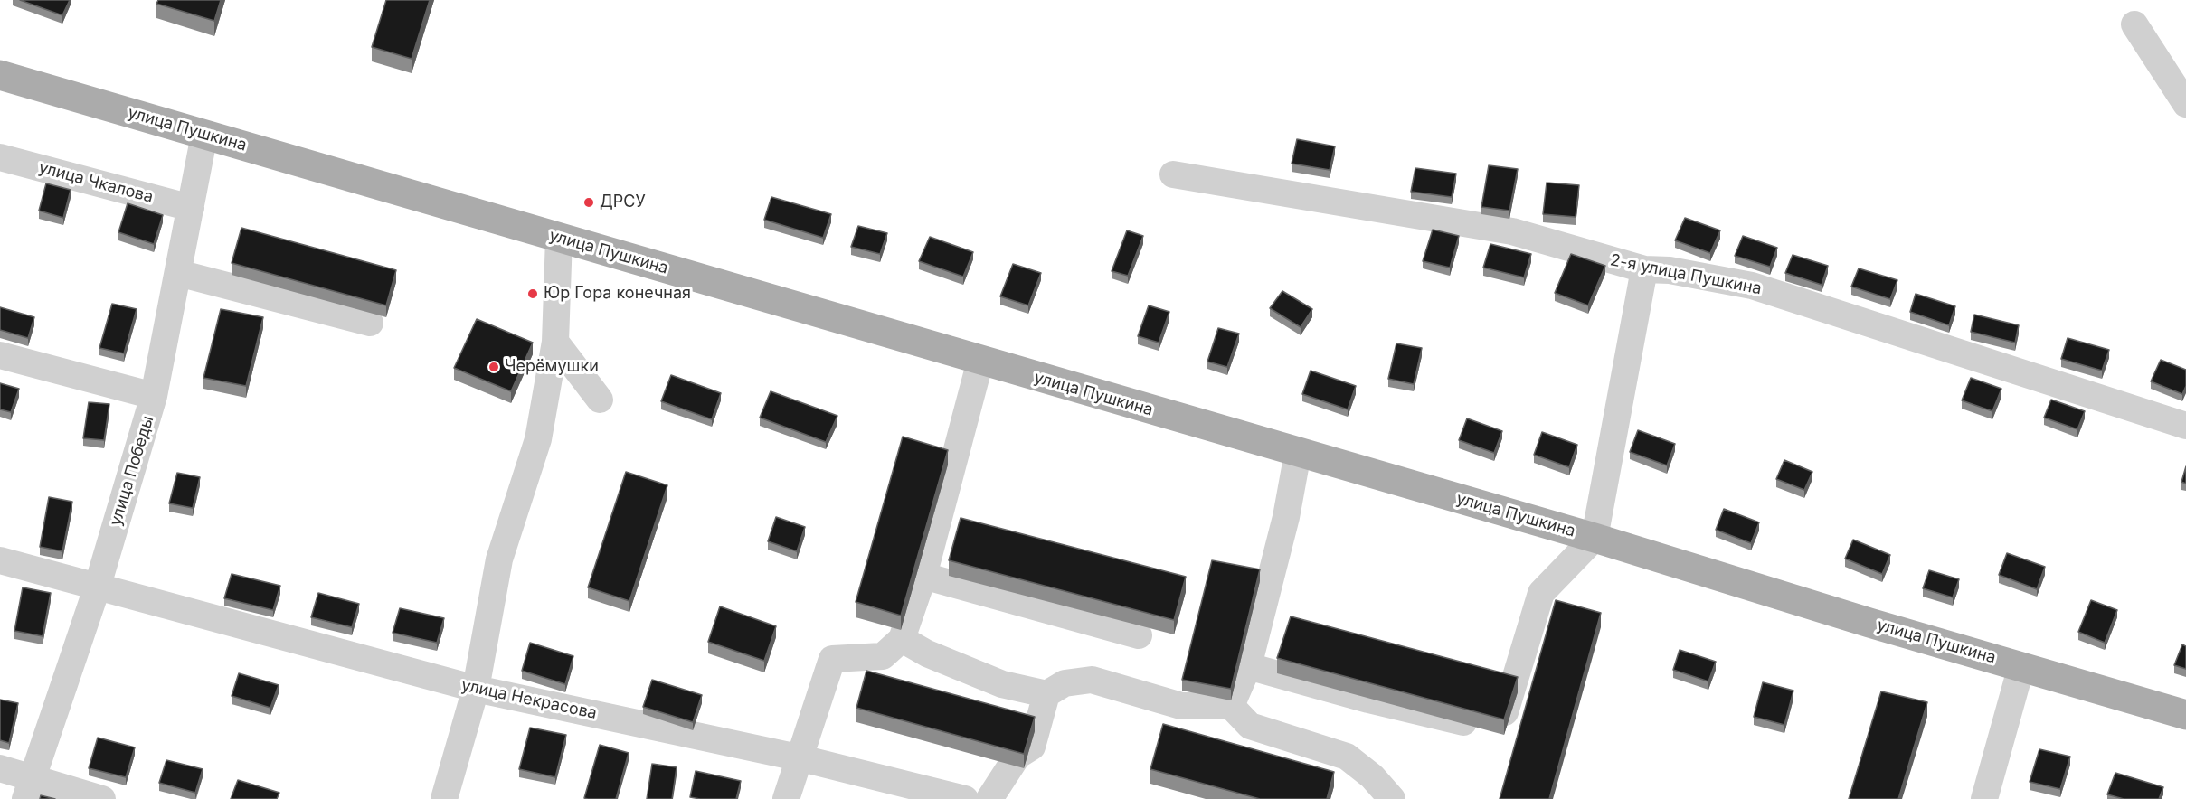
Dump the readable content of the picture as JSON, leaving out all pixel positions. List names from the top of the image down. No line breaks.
{"streets":{"main road":["улица Пушкина"],"street":["улица Чкалова","2-я улица Пушкина","улица Победы","улица Некрасова"]},"crossings":[["улица Пушкина","улица Победы"],["улица Чкалова","улица Победы"],["улица Победы","улица Некрасова"]],"places":["ДРСУ","Юр Гора конечная","Черёмушки"]}
